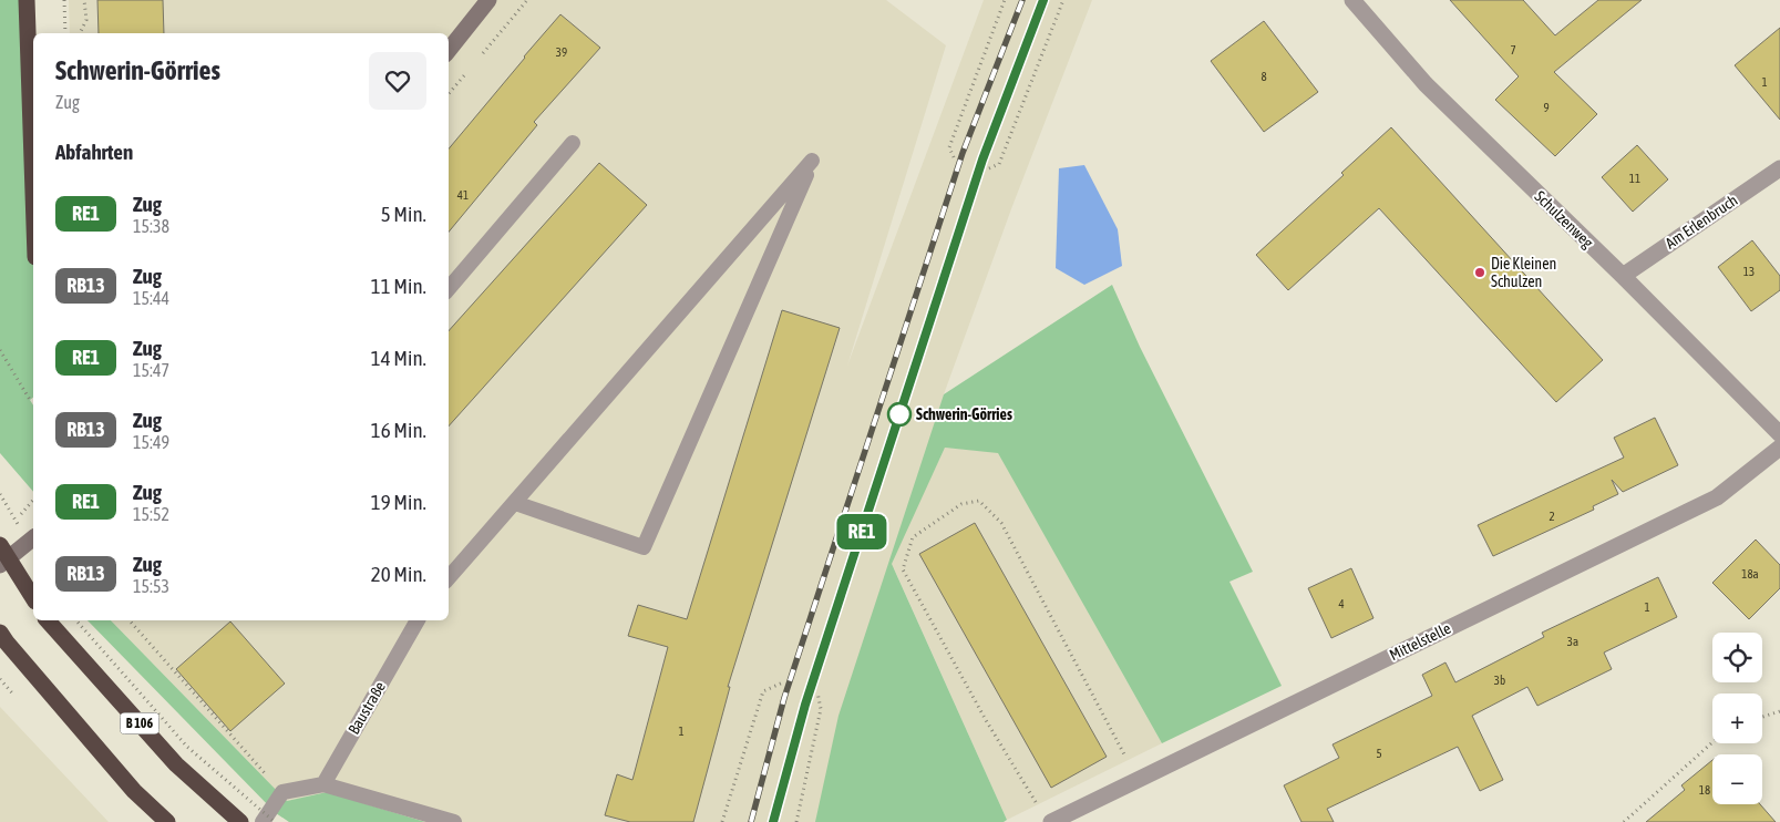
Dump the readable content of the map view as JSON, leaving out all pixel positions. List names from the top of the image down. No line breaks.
{"streets":{"highway":["B 106"],"street":["Schulzenweg","Am Erlenbruch","Mittelstelle"],"lane":["Baustraße"]},"crossings":[["Schulzenweg","Am Erlenbruch"]],"places":["Die Kleinen Schulzen","Schwerin-Görries"],"house_numbers":["7","39","8","1","9","11","41","13","2","18a","4","1","3a","3b","1","5","18"],"page":{"on_map":"RE1","heading":[["Schwerin-Görries","Zug"],"Abfahrten"],"list":[{"mark":"RE1","name":"Zug","note":"15:38","value":"5 Min."},{"mark":"RB13","name":"Zug","note":"15:44","value":"11 Min."},{"mark":"RE1","name":"Zug","note":"15:47","value":"14 Min."},{"mark":"RB13","name":"Zug","note":"15:49","value":"16 Min."},{"mark":"RE1","name":"Zug","note":"15:52","value":"19 Min."},{"mark":"RB13","name":"Zug","note":"15:53","value":"20 Min."}],"map_buttons":["+","−"]}}
